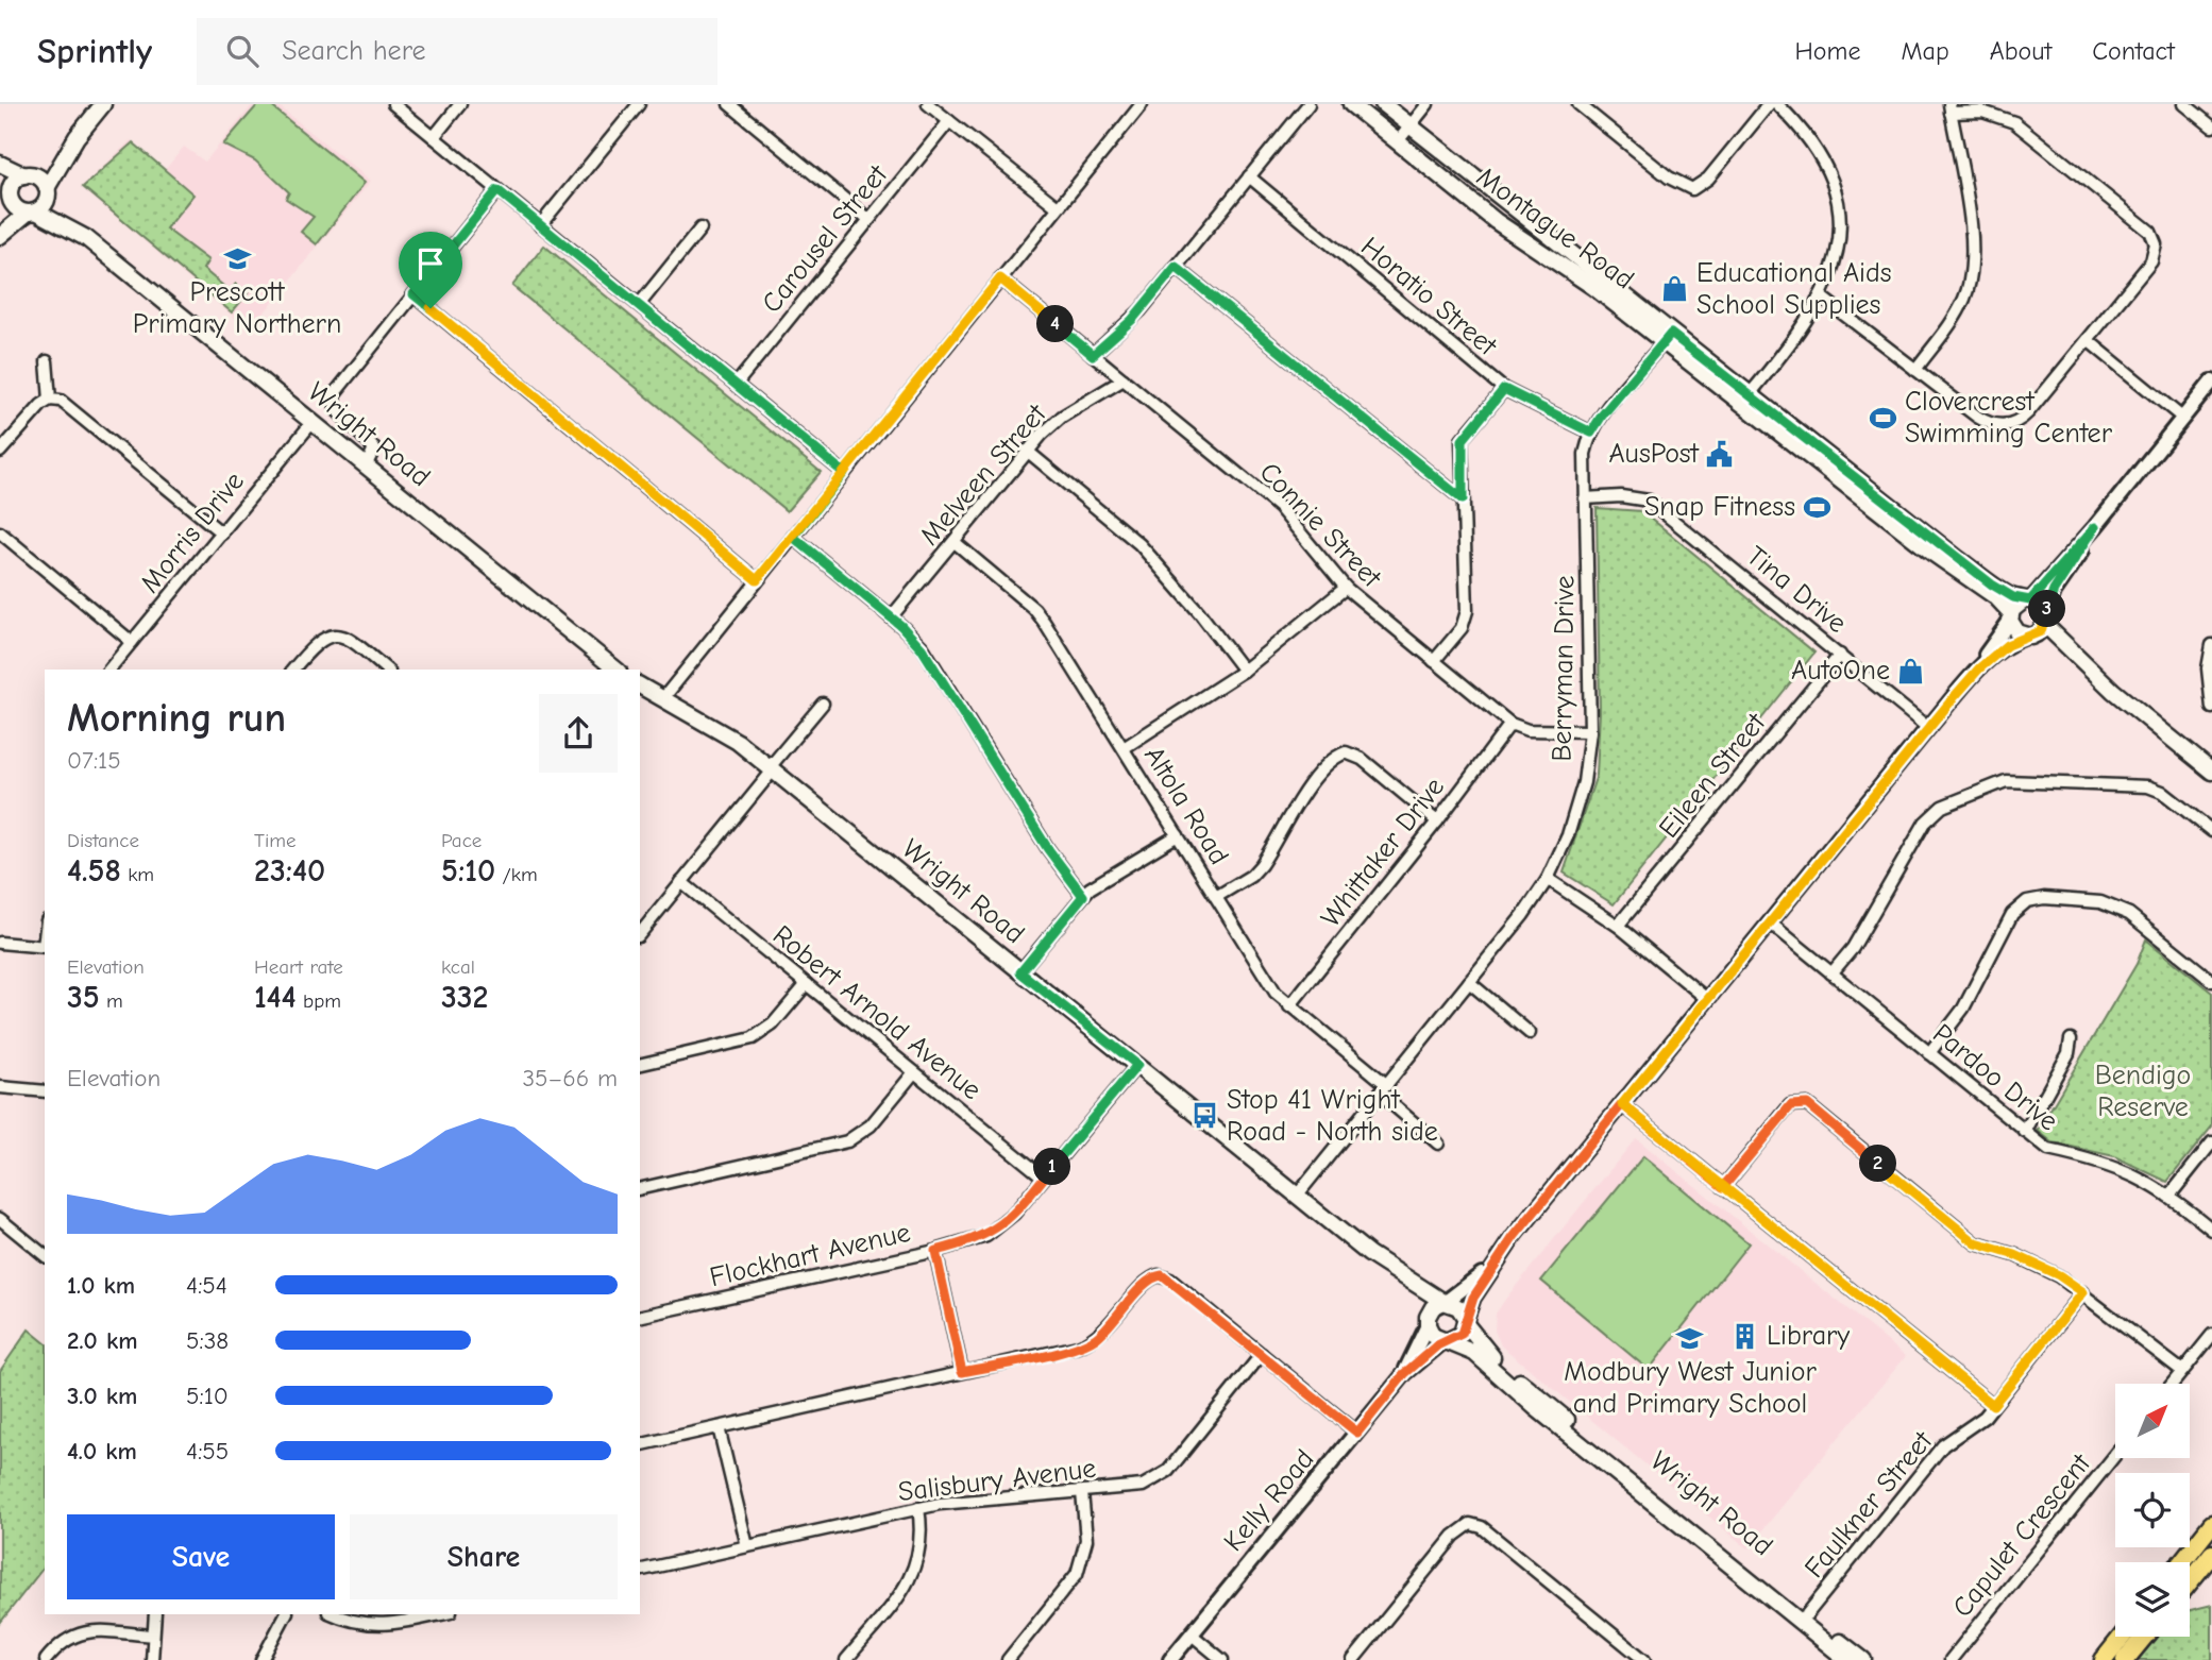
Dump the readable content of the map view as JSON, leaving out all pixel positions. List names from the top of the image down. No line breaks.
{"streets":{"main road":["Montague Road","Wright Road"],"street":["Carousel Street","Horatio Street","Melveen Street","Connie Street","Morris Drive","Tina Drive","Berryman Drive","Eileen Street","Altola Road","Whittaker Drive","Robert Arnold Avenue","Pardoo Drive","Flockhart Avenue","Salisbury Avenue","Kelly Road","Faulkner Street","Capulet Crescent"]},"crossings":[["Montague Road","Berryman Drive"],["Horatio Street","Berryman Drive"],["Wright Road","Morris Drive"],["Wright Road","Berryman Drive"],["Wright Road","Flockhart Avenue"],["Wright Road","Kelly Road"],["Wright Road","Faulkner Street"],["Melveen Street","Connie Street"],["Melveen Street","Altola Road"],["Connie Street","Berryman Drive"],["Connie Street","Whittaker Drive"],["Tina Drive","Berryman Drive"],["Tina Drive","Eileen Street"],["Berryman Drive","Altola Road"],["Altola Road","Whittaker Drive"],["Robert Arnold Avenue","Flockhart Avenue"]],"parks":["Bendigo Reserve"],"places":{"school or university":["Prescott Primary Northern","Modbury West Junior and Primary School"],"shop":["Educational Aids School Supplies","AutoOne"],"sports":["Clovercrest Swimming Center","Snap Fitness"],"public building":["AusPost"],"bus stop":["Stop 41 Wright Road - North side"],"building":["Library"]},"north":"top right","page":{"header":"Sprintly","search":"Search here","nav":["Home","Map","About","Contact"],"pins":["4","3","2","1"],"heading":["Morning run","07:15"],"stats":[["Distance","4.58 km"],["Time","23:40"],["Pace","5:10 /km"],["Elevation","35 m"],["Heart rate","144 bpm"],["kcal","332"]],"chart":["Elevation","35–66 m"],"list":[{"name":"1.0 km","note":"4:54"},{"name":"2.0 km","note":"5:38"},{"name":"3.0 km","note":"5:10"},{"name":"4.0 km","note":"4:55"}],"buttons":["Save","Share"]}}
